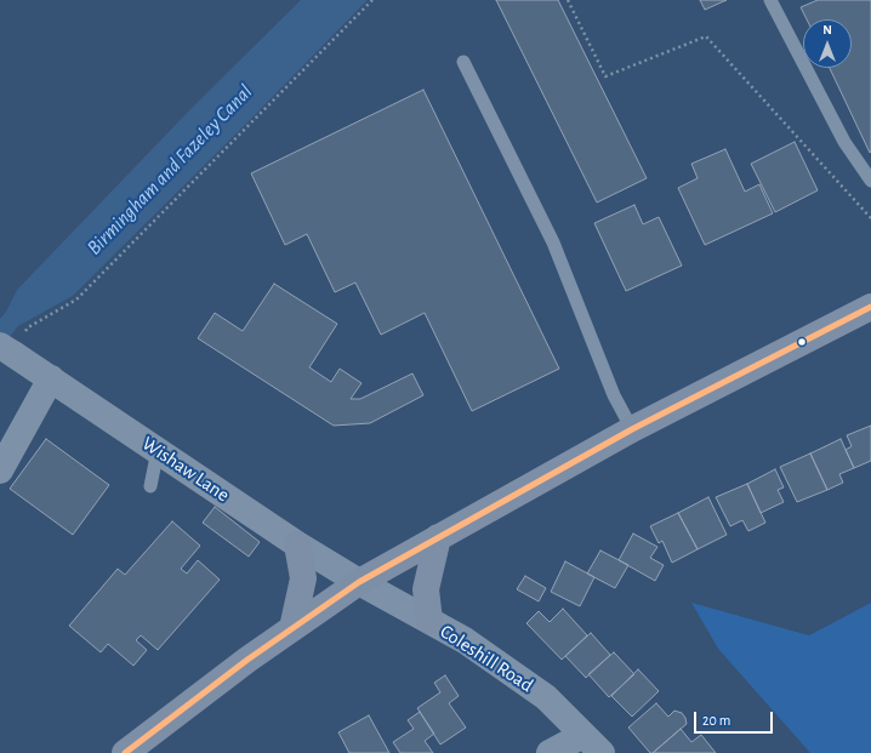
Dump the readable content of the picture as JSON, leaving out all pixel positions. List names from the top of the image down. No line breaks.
{"streets":{"street":["Wishaw Lane","Coleshill Road"]},"crossings":[["Wishaw Lane","Coleshill Road"]],"water":["Birmingham and Fazeley Canal"],"scale_bar":"20 m","north":"top"}
